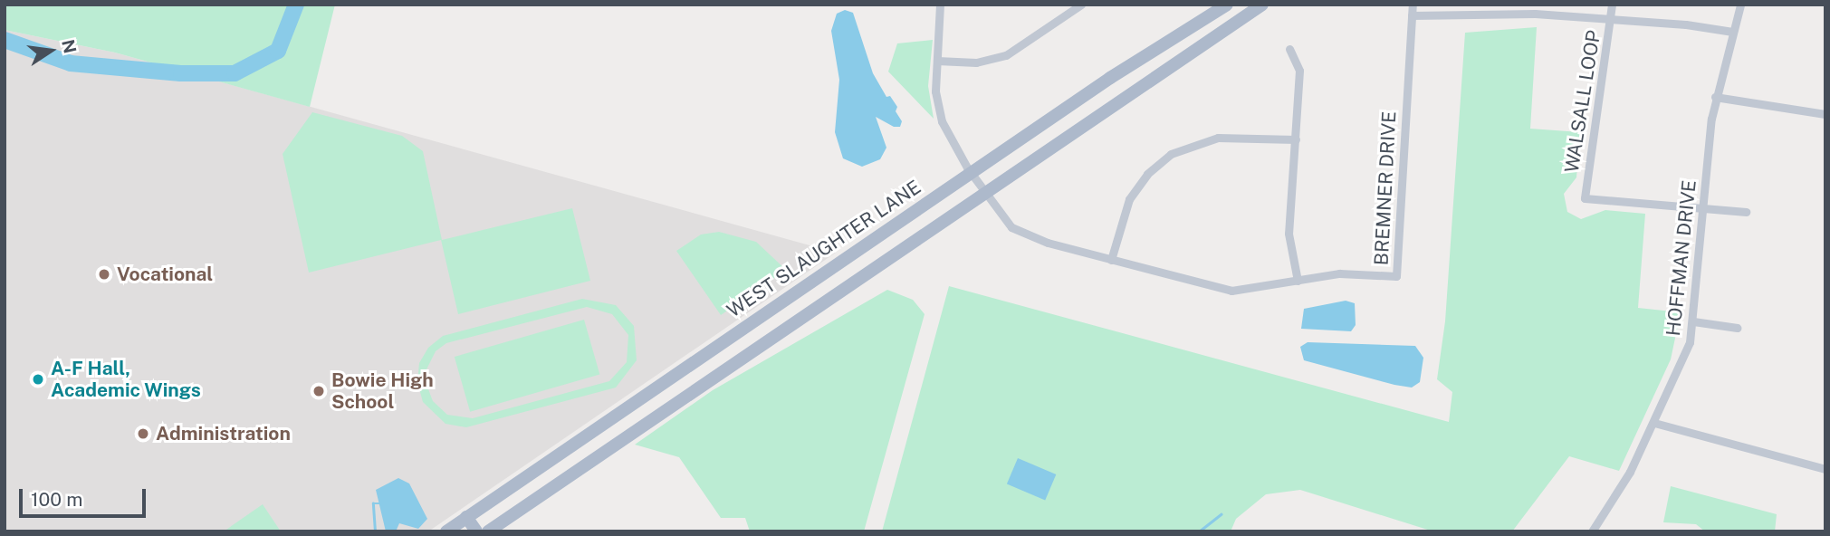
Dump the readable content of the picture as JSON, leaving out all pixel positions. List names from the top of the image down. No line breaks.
{"streets":{"main road":["WEST SLAUGHTER LANE"],"street":["WALSALL LOOP","BREMNER DRIVE","HOFFMAN DRIVE"]},"crossings":[["WALSALL LOOP","HOFFMAN DRIVE"],["BREMNER DRIVE","WEST SLAUGHTER LANE"]],"places":["Vocational","A-F Hall, Academic Wings","Bowie High School","Administration"],"scale_bar":"100 m","north":"right"}
